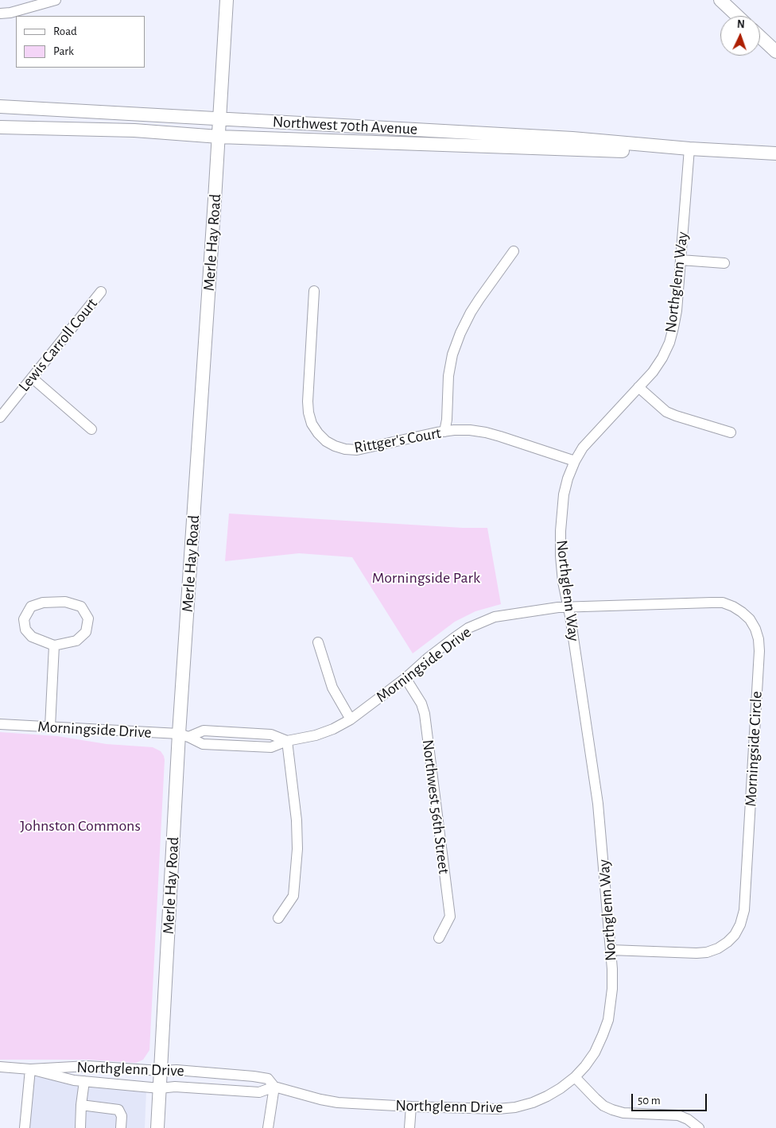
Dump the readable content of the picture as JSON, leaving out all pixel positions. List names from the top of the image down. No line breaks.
{"streets":{"main road":["Northwest 70th Avenue","Merle Hay Road"],"street":["Northglenn Way","Lewis Carroll Court","Rittger's Court","Morningside Drive","Morningside Circle","Northwest 56th Street","Northglenn Drive"]},"crossings":[["Northwest 70th Avenue","Merle Hay Road"],["Northwest 70th Avenue","Northglenn Way"],["Merle Hay Road","Morningside Drive"],["Merle Hay Road","Northglenn Drive"],["Northglenn Way","Rittger's Court"],["Northglenn Way","Morningside Drive"],["Northglenn Way","Morningside Circle"],["Northglenn Way","Northglenn Drive"],["Morningside Drive","Morningside Circle"],["Morningside Drive","Northwest 56th Street"]],"parks":["Morningside Park","Johnston Commons"],"legend":["Road","Park"],"scale_bar":"50 m","north":"top"}
